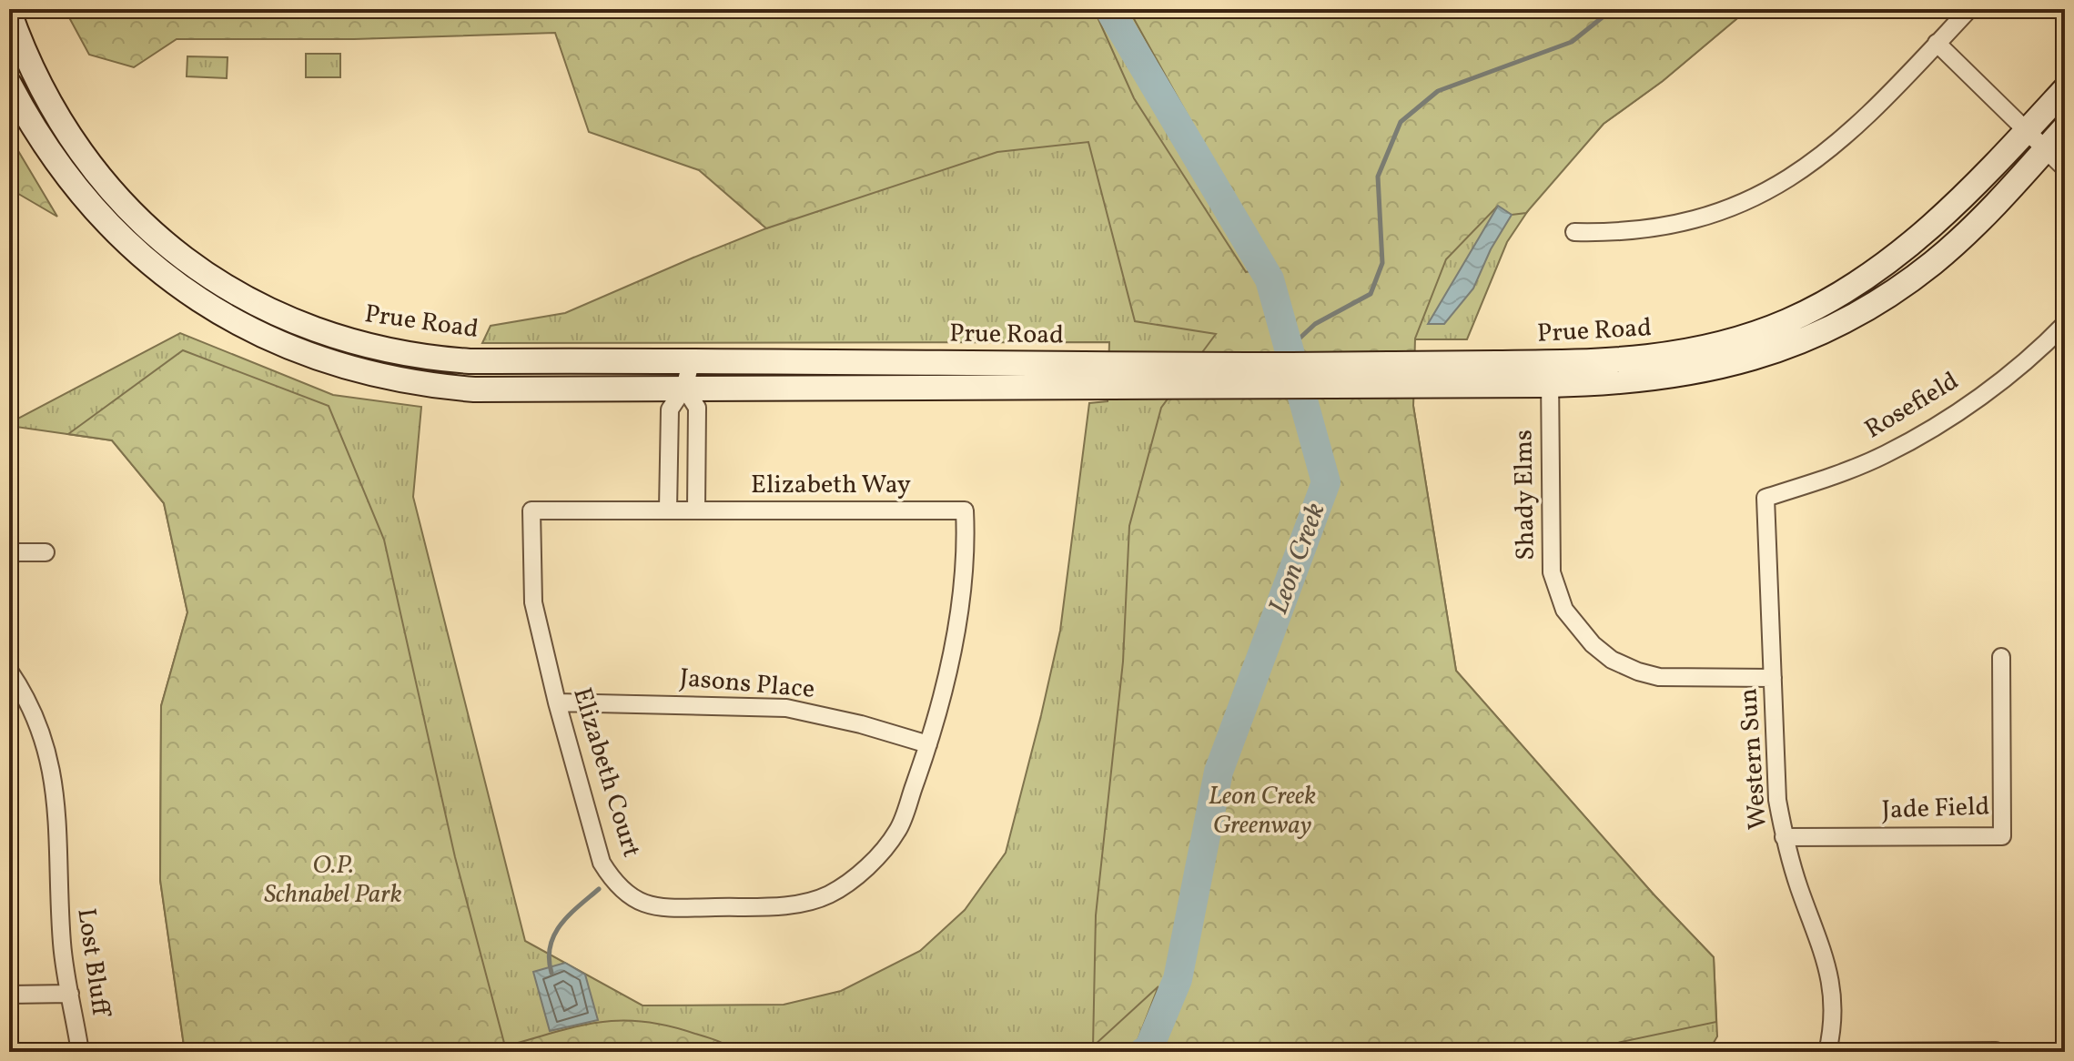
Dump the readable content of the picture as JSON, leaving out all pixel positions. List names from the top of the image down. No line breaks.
{"streets":{"main road":["Prue Road"],"street":["Rosefield","Elizabeth Way","Shady Elms","Jasons Place","Western Sun","Elizabeth Court","Jade Field","Lost Bluff"]},"crossings":[["Prue Road","Shady Elms"],["Rosefield","Western Sun"],["Elizabeth Way","Elizabeth Court"],["Shady Elms","Western Sun"],["Jasons Place","Elizabeth Court"],["Western Sun","Jade Field"]],"water":["Leon Creek"],"parks":["Leon Creek Greenway","O.P. Schnabel Park"]}
